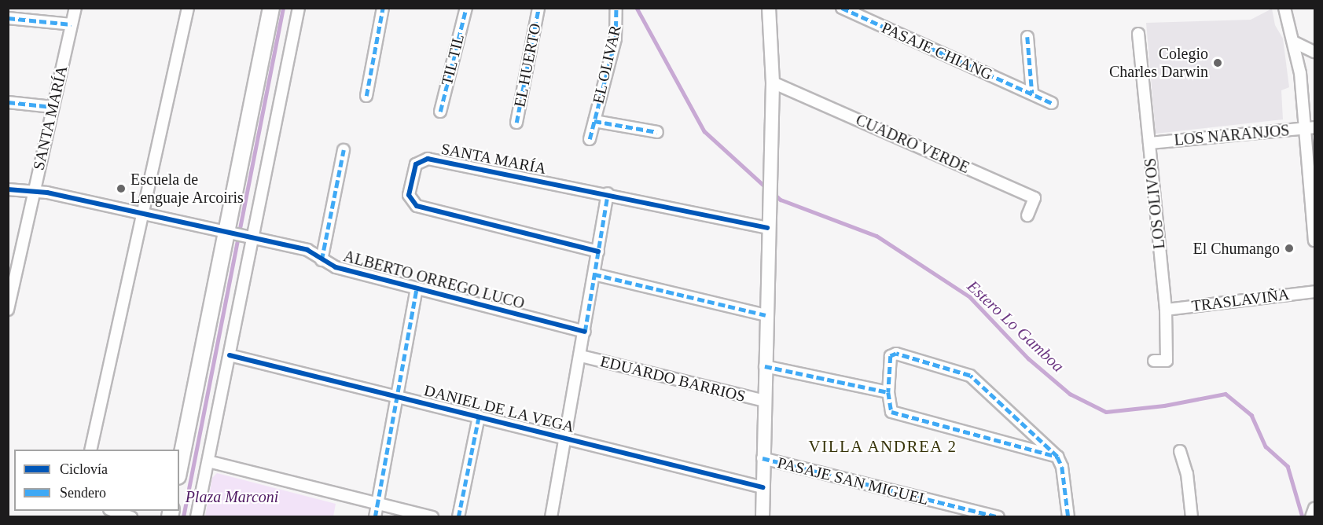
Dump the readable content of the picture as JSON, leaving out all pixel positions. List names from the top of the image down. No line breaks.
{"streets":{"street":["PASAJE CHIANG","TIL TIL","EL OLIVAR","EL HUERTO","SANTA MARÍA","LOS NARANJOS","CUADRO VERDE","LOS OLIVOS","ALBERTO ORREGO LUCO","TRASLAVIÑA","EDUARDO BARRIOS","DANIEL DE LA VEGA","PASAJE SAN MIGUEL"]},"crossings":[["SANTA MARÍA","ALBERTO ORREGO LUCO"],["LOS NARANJOS","LOS OLIVOS"],["LOS OLIVOS","TRASLAVIÑA"]],"districts":["VILLA ANDREA 2"],"water":["Estero Lo Gamboa"],"parks":["Plaza Marconi"],"places":["Colegio Charles Darwin","Escuela de Lenguaje Arcoiris","El Chumango"],"legend":["Ciclovía","Sendero"]}
